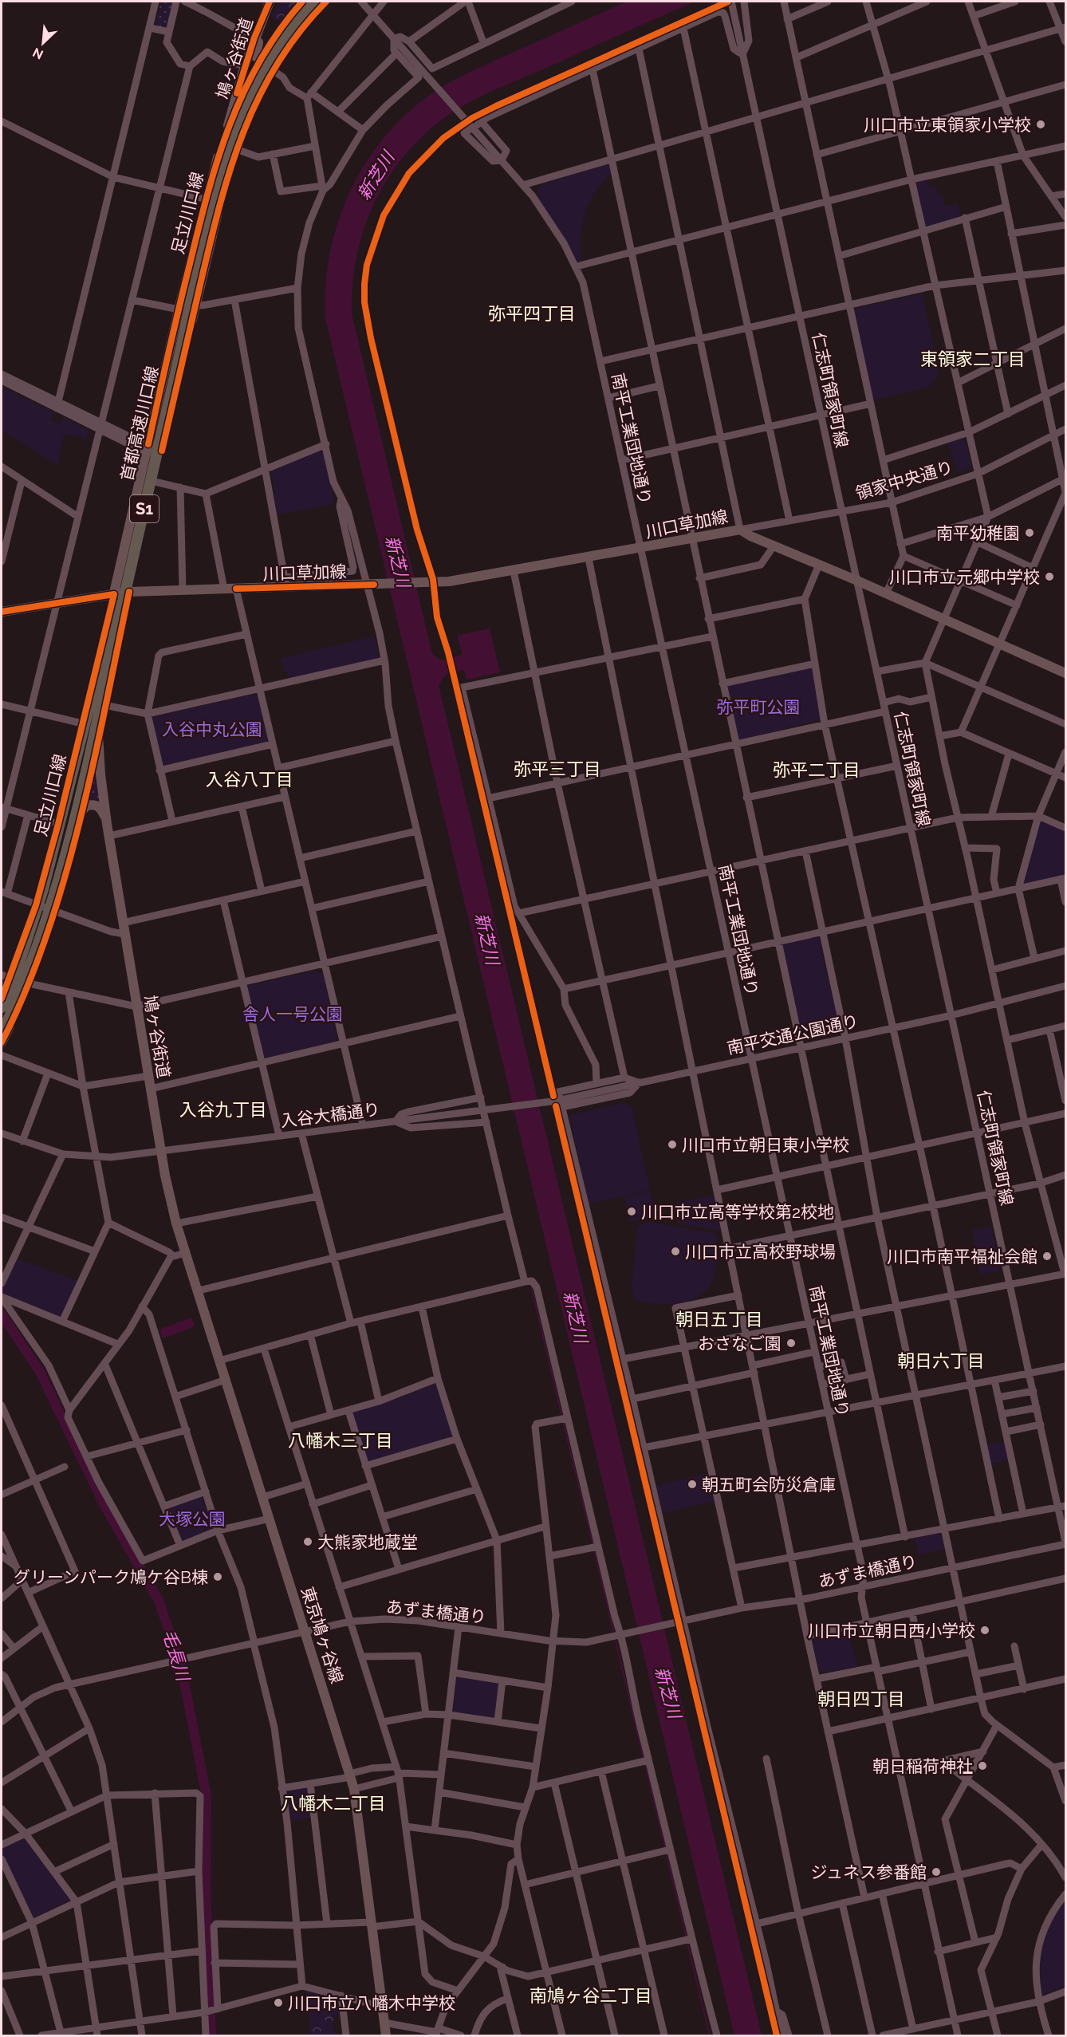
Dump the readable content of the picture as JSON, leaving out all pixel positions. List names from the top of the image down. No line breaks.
{"streets":{"highway":["首都高速川口線","S1"],"main road":["鳩ヶ谷街道","足立川口線","川口草加線","東京鳩ヶ谷線"],"street":["仁志町領家町線","南平工業団地通り","領家中央通り","南平交通公園通り","入谷大橋通り","あずま橋通り"]},"crossings":[["鳩ヶ谷街道","足立川口線"],["鳩ヶ谷街道","入谷大橋通り"],["鳩ヶ谷街道","東京鳩ヶ谷線"],["足立川口線","首都高速川口線"],["足立川口線","川口草加線"],["仁志町領家町線","領家中央通り"],["仁志町領家町線","川口草加線"],["仁志町領家町線","南平交通公園通り"],["仁志町領家町線","あずま橋通り"],["南平工業団地通り","川口草加線"],["南平工業団地通り","南平交通公園通り"],["南平工業団地通り","あずま橋通り"],["領家中央通り","川口草加線"],["南平交通公園通り","入谷大橋通り"],["あずま橋通り","東京鳩ヶ谷線"]],"districts":["弥平四丁目","東領家二丁目","弥平三丁目","弥平二丁目","入谷八丁目","入谷九丁目","朝日五丁目","朝日六丁目","八幡木三丁目","朝日四丁目","八幡木二丁目","南鳩ヶ谷二丁目"],"water":["新芝川","毛長川"],"parks":["弥平町公園","入谷中丸公園","舎人一号公園","大塚公園"],"places":["川口市立東領家小学校","南平幼稚園","川口市立元郷中学校","川口市立朝日東小学校","川口市立高等学校第2校地","川口市立高校野球場","川口市南平福祉会館","おさなご園","朝五町会防災倉庫","大熊家地蔵堂","グリーンパーク鳩ケ谷B棟","川口市立朝日西小学校","朝日稲荷神社","ジュネス参番館","川口市立八幡木中学校"],"north":"bottom left"}
